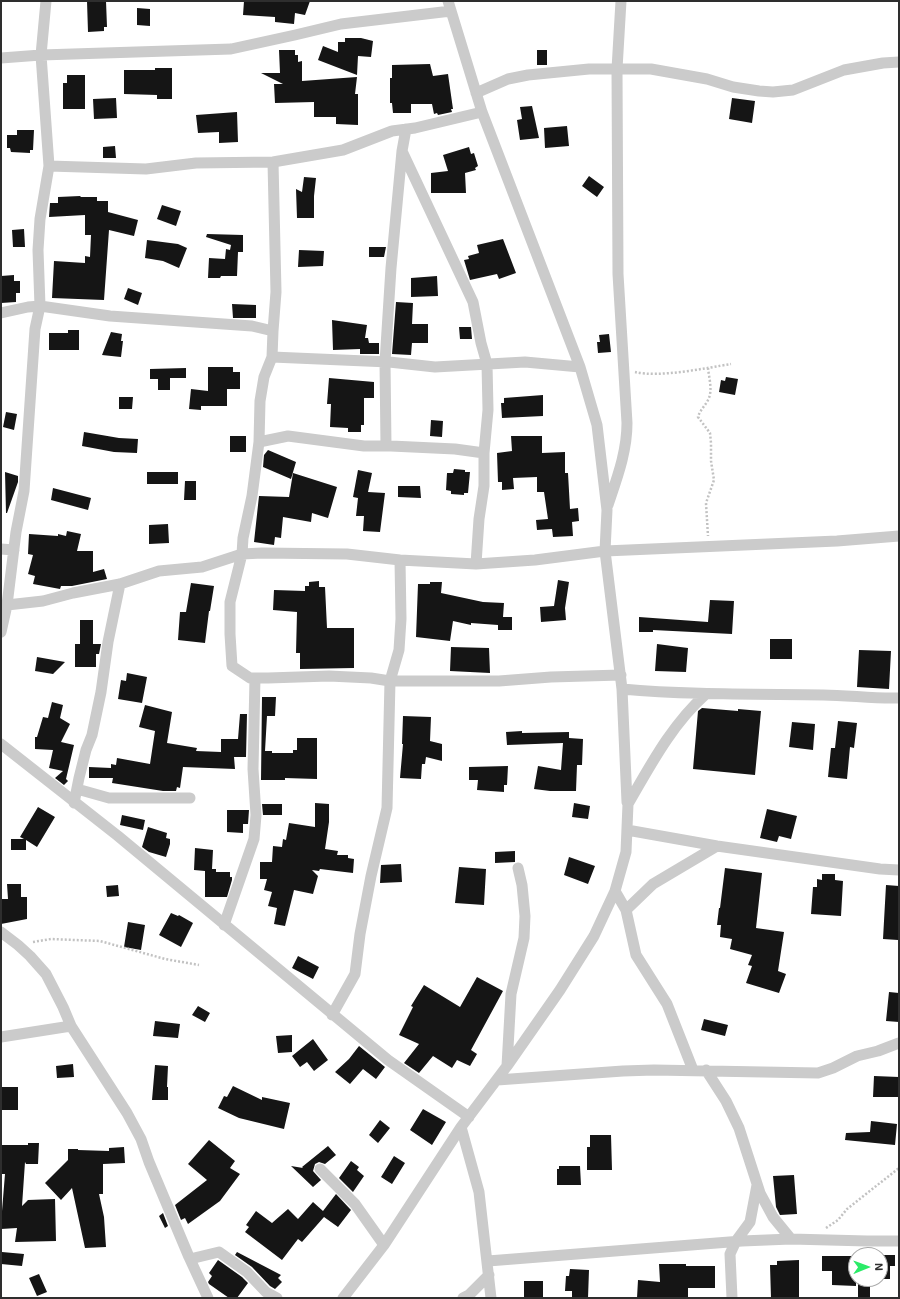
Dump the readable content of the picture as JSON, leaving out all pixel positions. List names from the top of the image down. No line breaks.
{"north":"right"}
